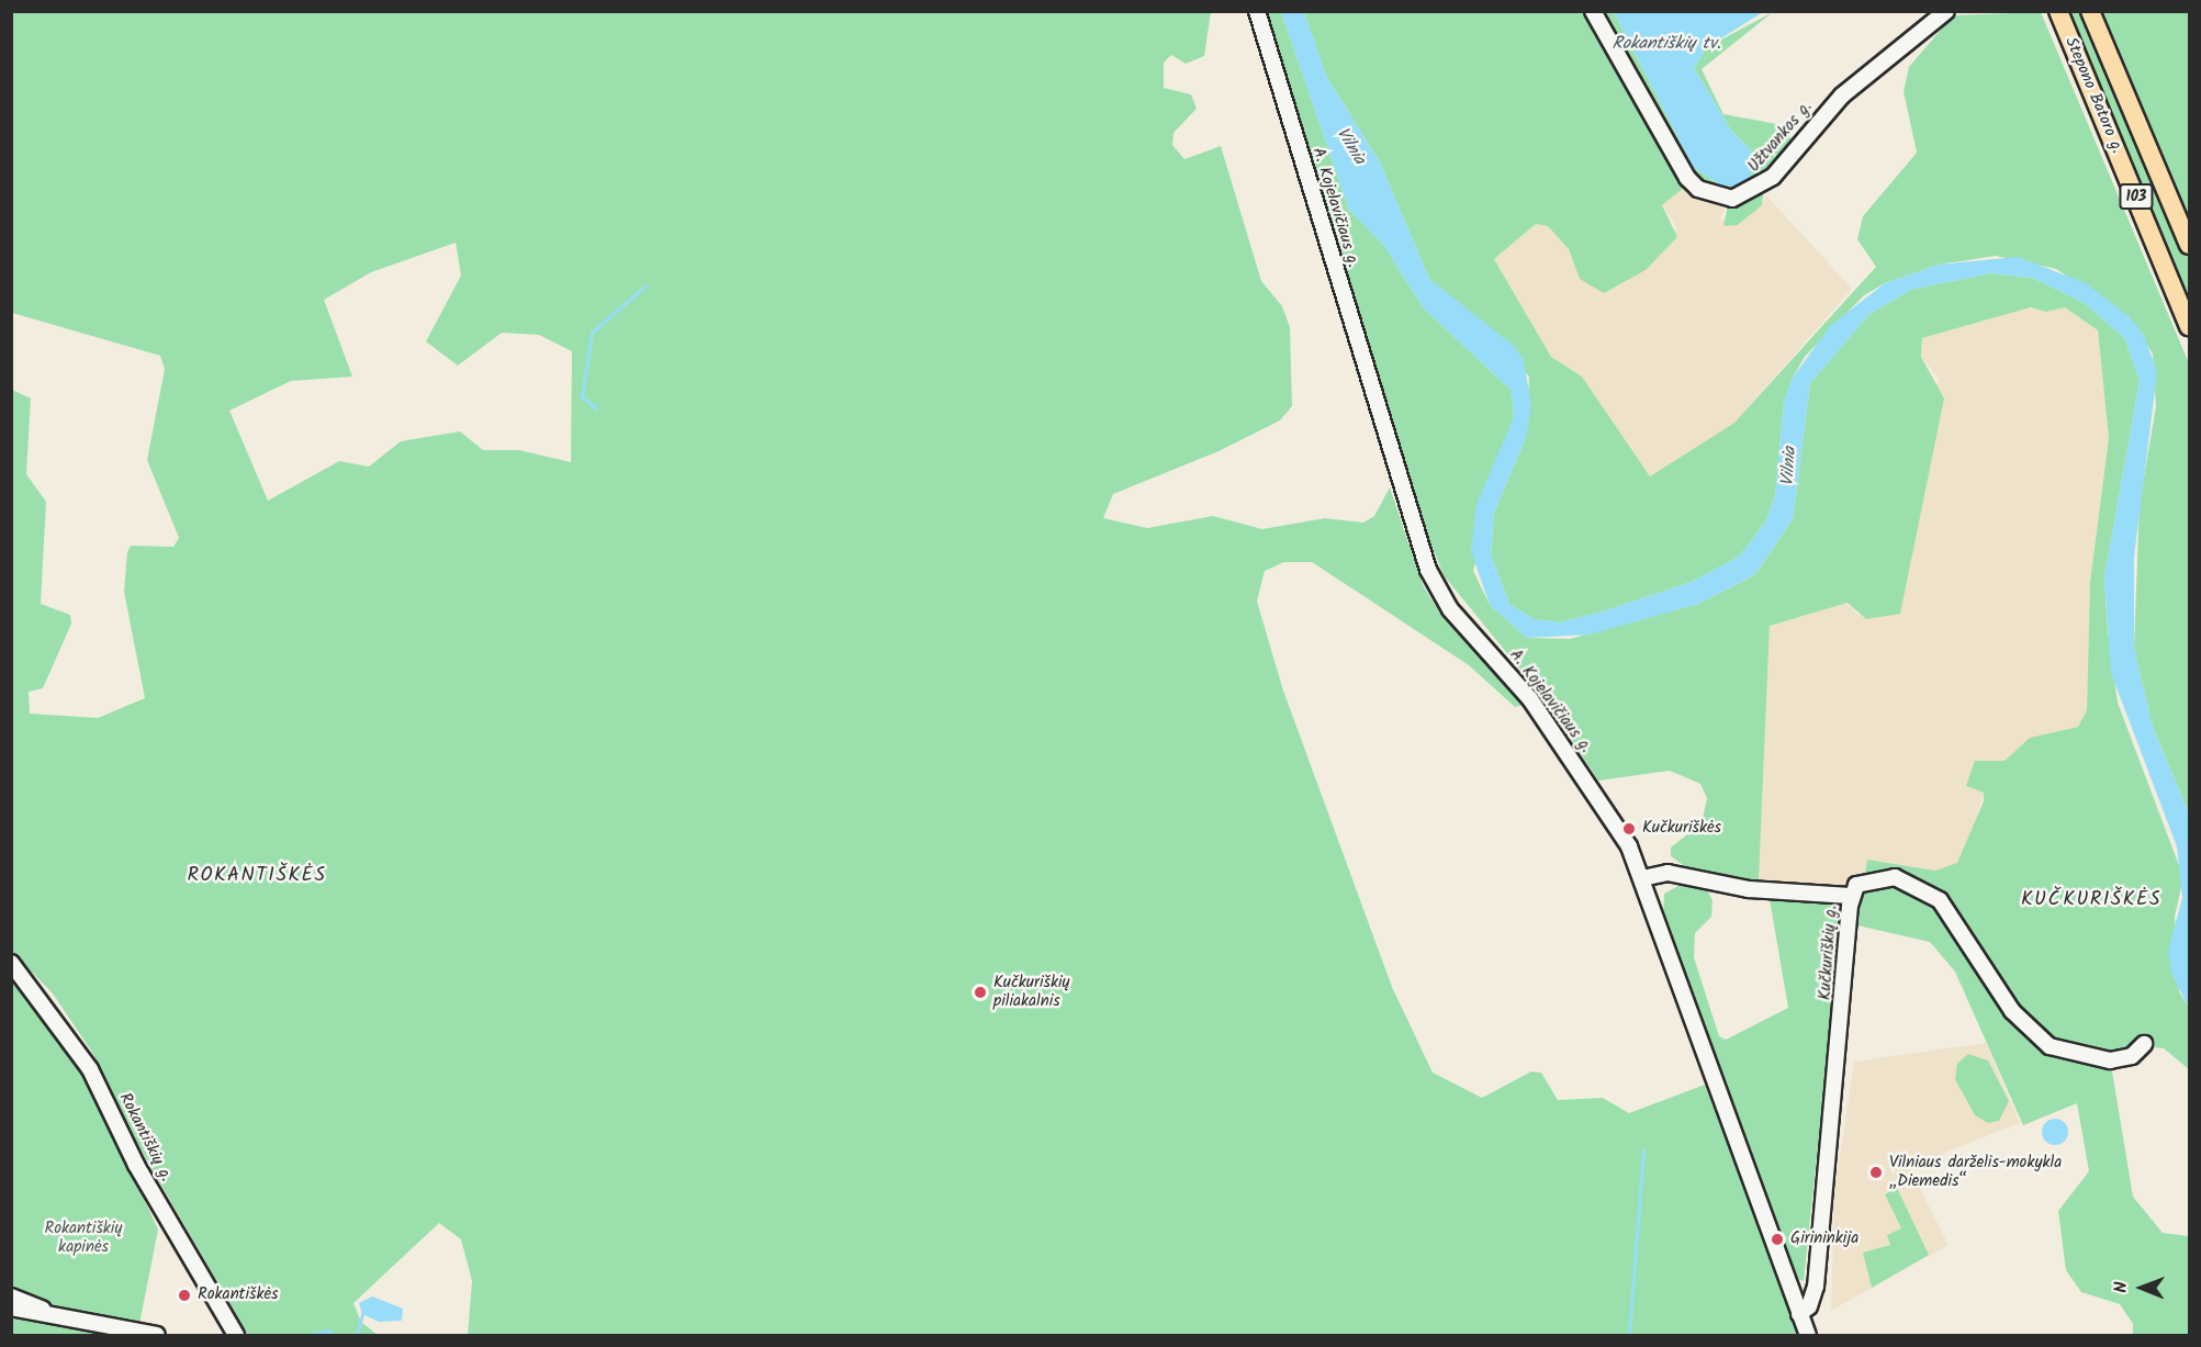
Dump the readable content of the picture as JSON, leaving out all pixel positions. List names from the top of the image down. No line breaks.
{"streets":{"main road":["Stepono Batoro g.","103"],"street":["Užtvankos g.","A. Kojelavičiaus g.","Kučkuriškių g.","Rokantiškių g."]},"crossings":[["A. Kojelavičiaus g.","Kučkuriškių g."]],"districts":["ROKANTIŠKĖS","KUČKURIŠKĖS"],"water":["Rokantiškių tv.","Vilnia"],"parks":["Rokantiškių kapinės"],"places":["Kučkuriškės","Kučkuriškių piliakalnis","Vilniaus darželis-mokykla „Diemedis“","Girininkija","Rokantiškės"],"north":"left"}
